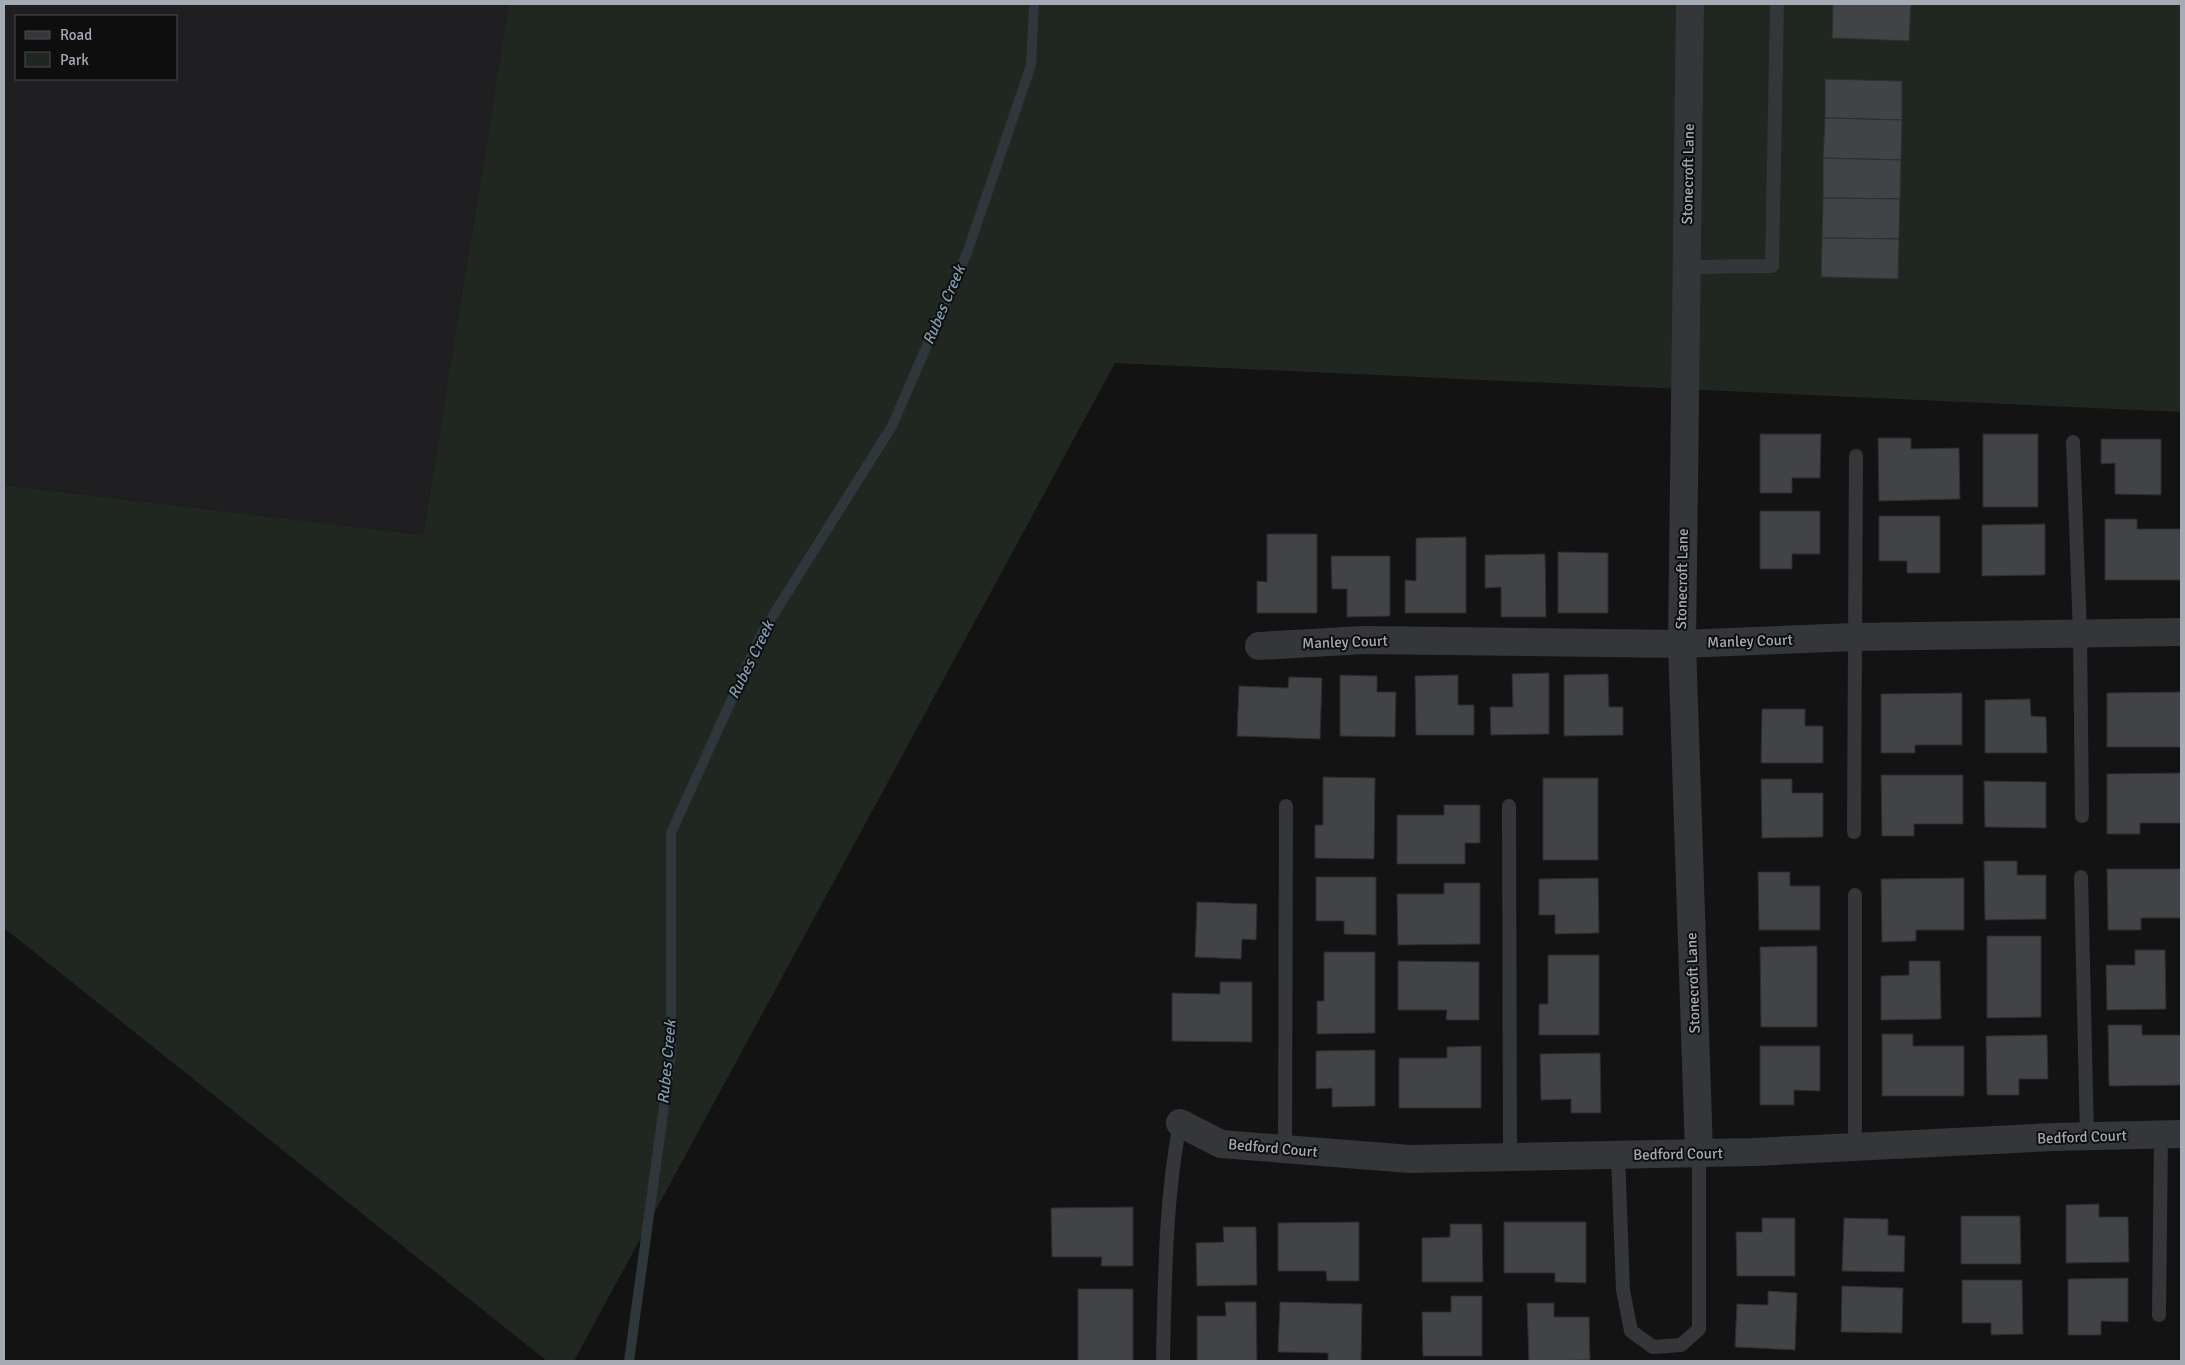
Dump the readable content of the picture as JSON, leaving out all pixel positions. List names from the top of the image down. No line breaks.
{"streets":{"street":["Stonecroft Lane","Manley Court","Bedford Court"]},"crossings":[["Stonecroft Lane","Manley Court"],["Stonecroft Lane","Bedford Court"]],"water":["Rubes Creek"],"legend":["Road","Park"]}
